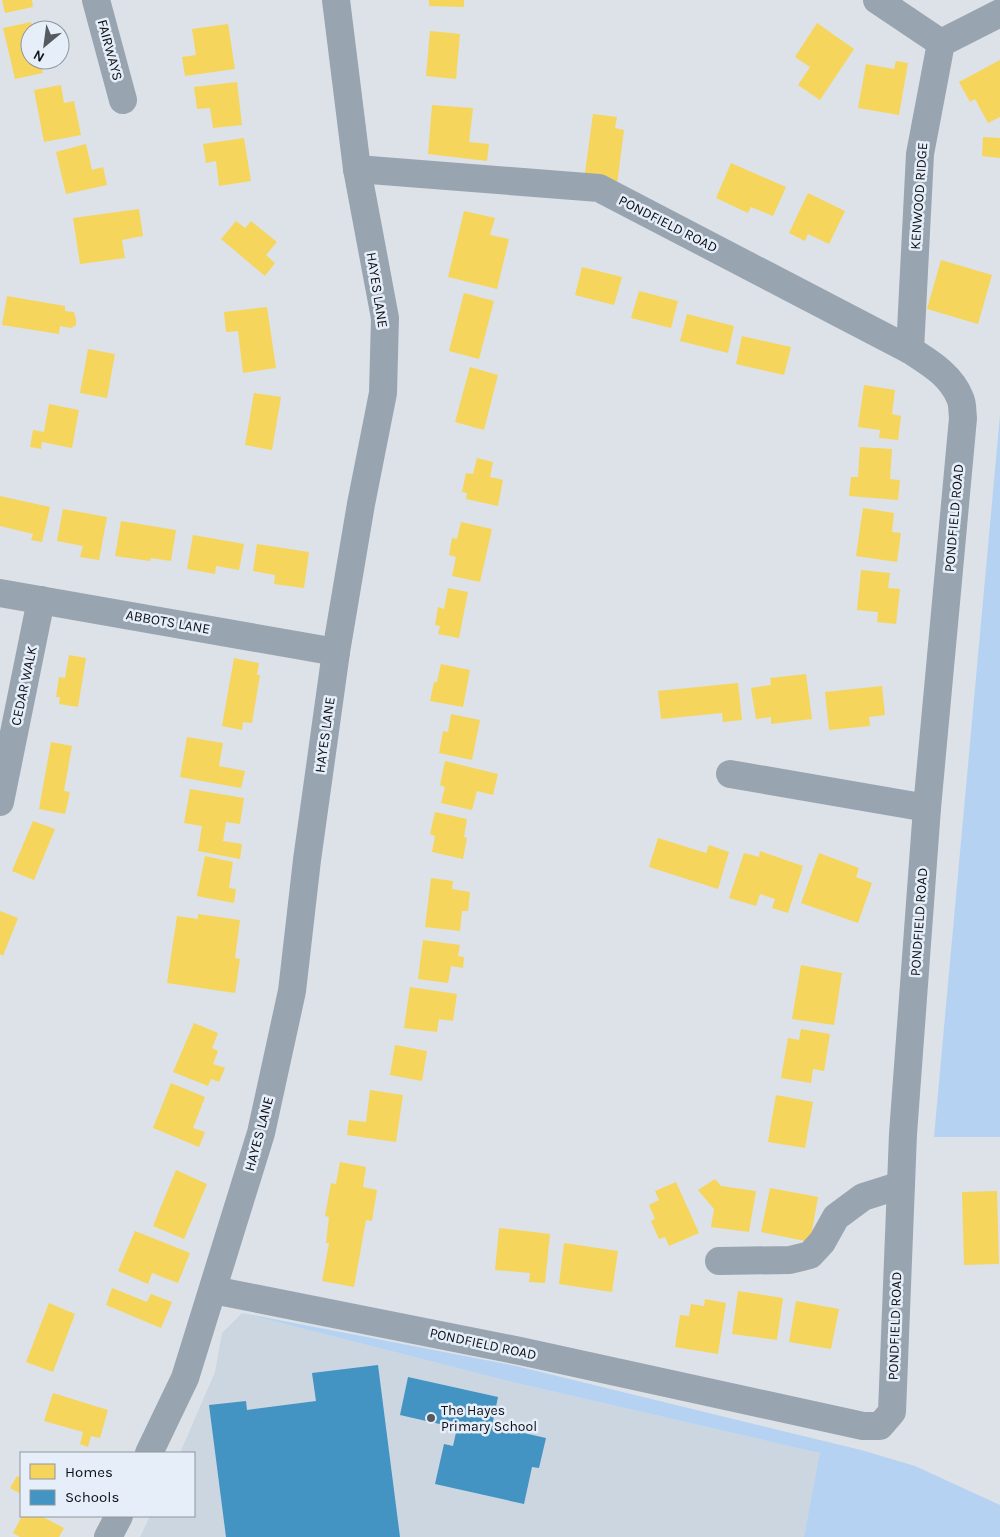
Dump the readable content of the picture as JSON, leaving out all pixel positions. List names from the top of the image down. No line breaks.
{"streets":{"street":["FAIRWAYS","KENWOOD RIDGE","PONDFIELD ROAD","HAYES LANE","ABBOTS LANE","CEDAR WALK"]},"crossings":[["KENWOOD RIDGE","PONDFIELD ROAD"],["PONDFIELD ROAD","HAYES LANE"],["HAYES LANE","ABBOTS LANE"],["ABBOTS LANE","CEDAR WALK"]],"places":["The Hayes Primary School"],"legend":["Homes","Schools"],"north":"bottom left"}
